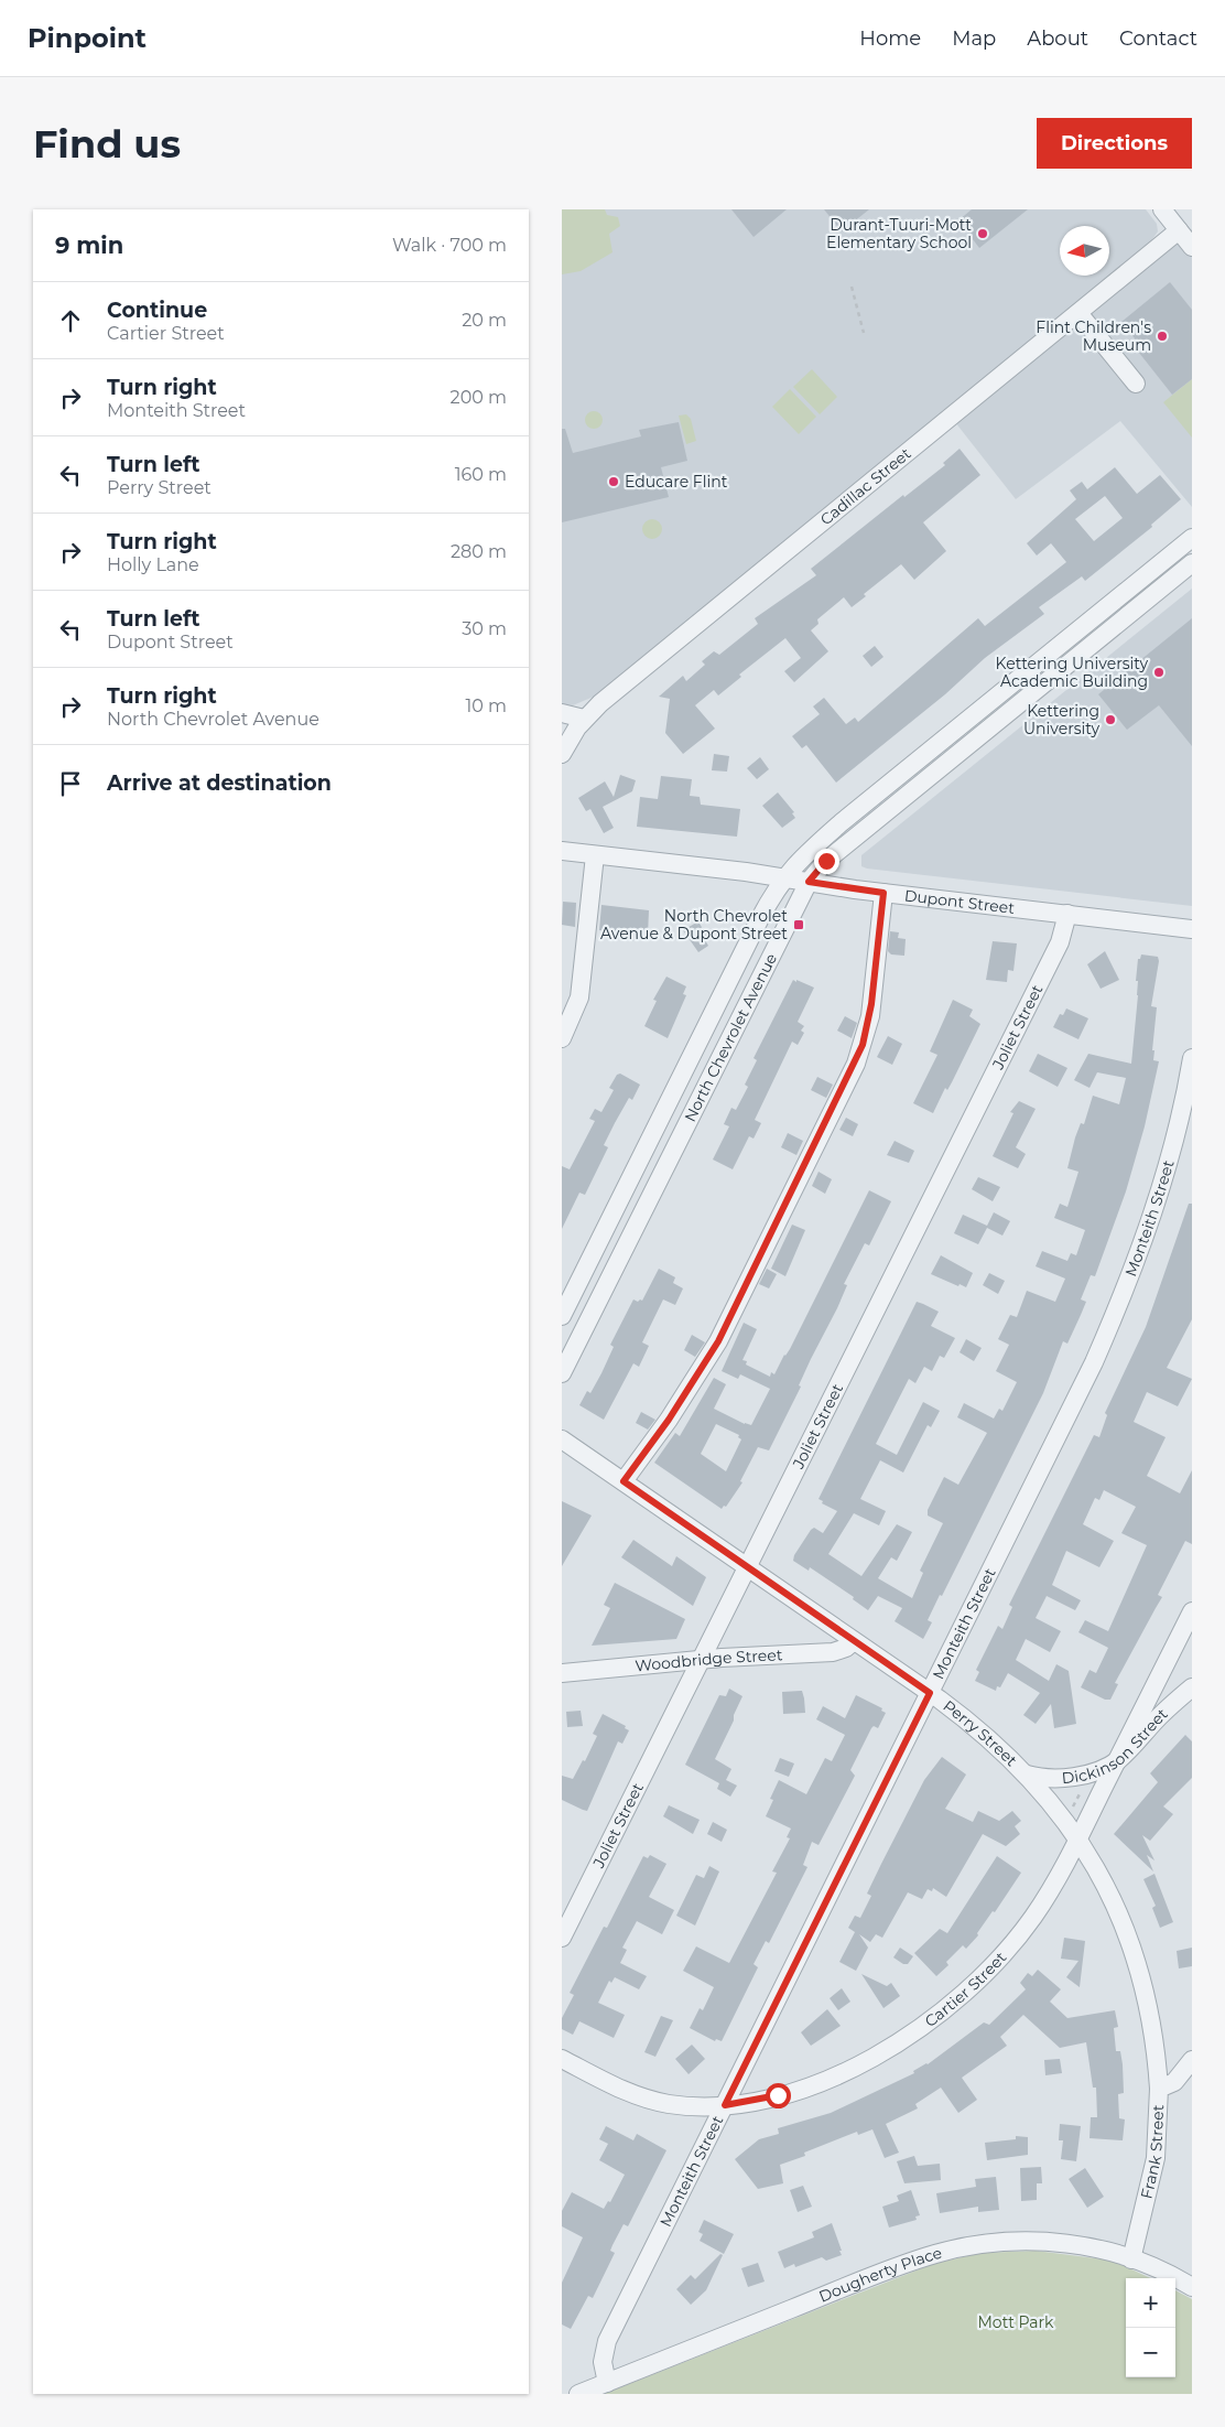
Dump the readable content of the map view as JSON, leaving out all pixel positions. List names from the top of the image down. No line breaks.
{"streets":{"street":["Cadillac Street","Dupont Street","Joliet Street","North Chevrolet Avenue","Monteith Street","Woodbridge Street","Perry Street","Dickinson Street","Cartier Street","Frank Street","Dougherty Place"]},"crossings":[["Dupont Street","Joliet Street"],["Dupont Street","North Chevrolet Avenue"],["Joliet Street","Woodbridge Street"],["Joliet Street","Perry Street"],["Monteith Street","Perry Street"],["Monteith Street","Cartier Street"],["Monteith Street","Dougherty Place"],["Woodbridge Street","Perry Street"],["Perry Street","Dickinson Street"],["Perry Street","Cartier Street"],["Perry Street","Frank Street"],["Dickinson Street","Cartier Street"],["Frank Street","Dougherty Place"]],"parks":["Mott Park"],"places":{"other":["Durant-Tuuri-Mott Elementary School","Flint Children's Museum","Educare Flint","Kettering University Academic Building","Kettering University"],"transit":["North Chevrolet Avenue & Dupont Street"]},"north":"left","page":{"header":"Pinpoint","nav":["Home","Map","About","Contact"],"buttons":"Directions","title":"Find us","heading":["9 min","Walk · 700 m"],"list":[["Continue","Cartier Street","20 m"],["Turn right","Monteith Street","200 m"],["Turn left","Perry Street","160 m"],["Turn right","Holly Lane","280 m"],["Turn left","Dupont Street","30 m"],["Turn right","North Chevrolet Avenue","10 m"],"Arrive at destination"],"map_buttons":["+","−"]}}
